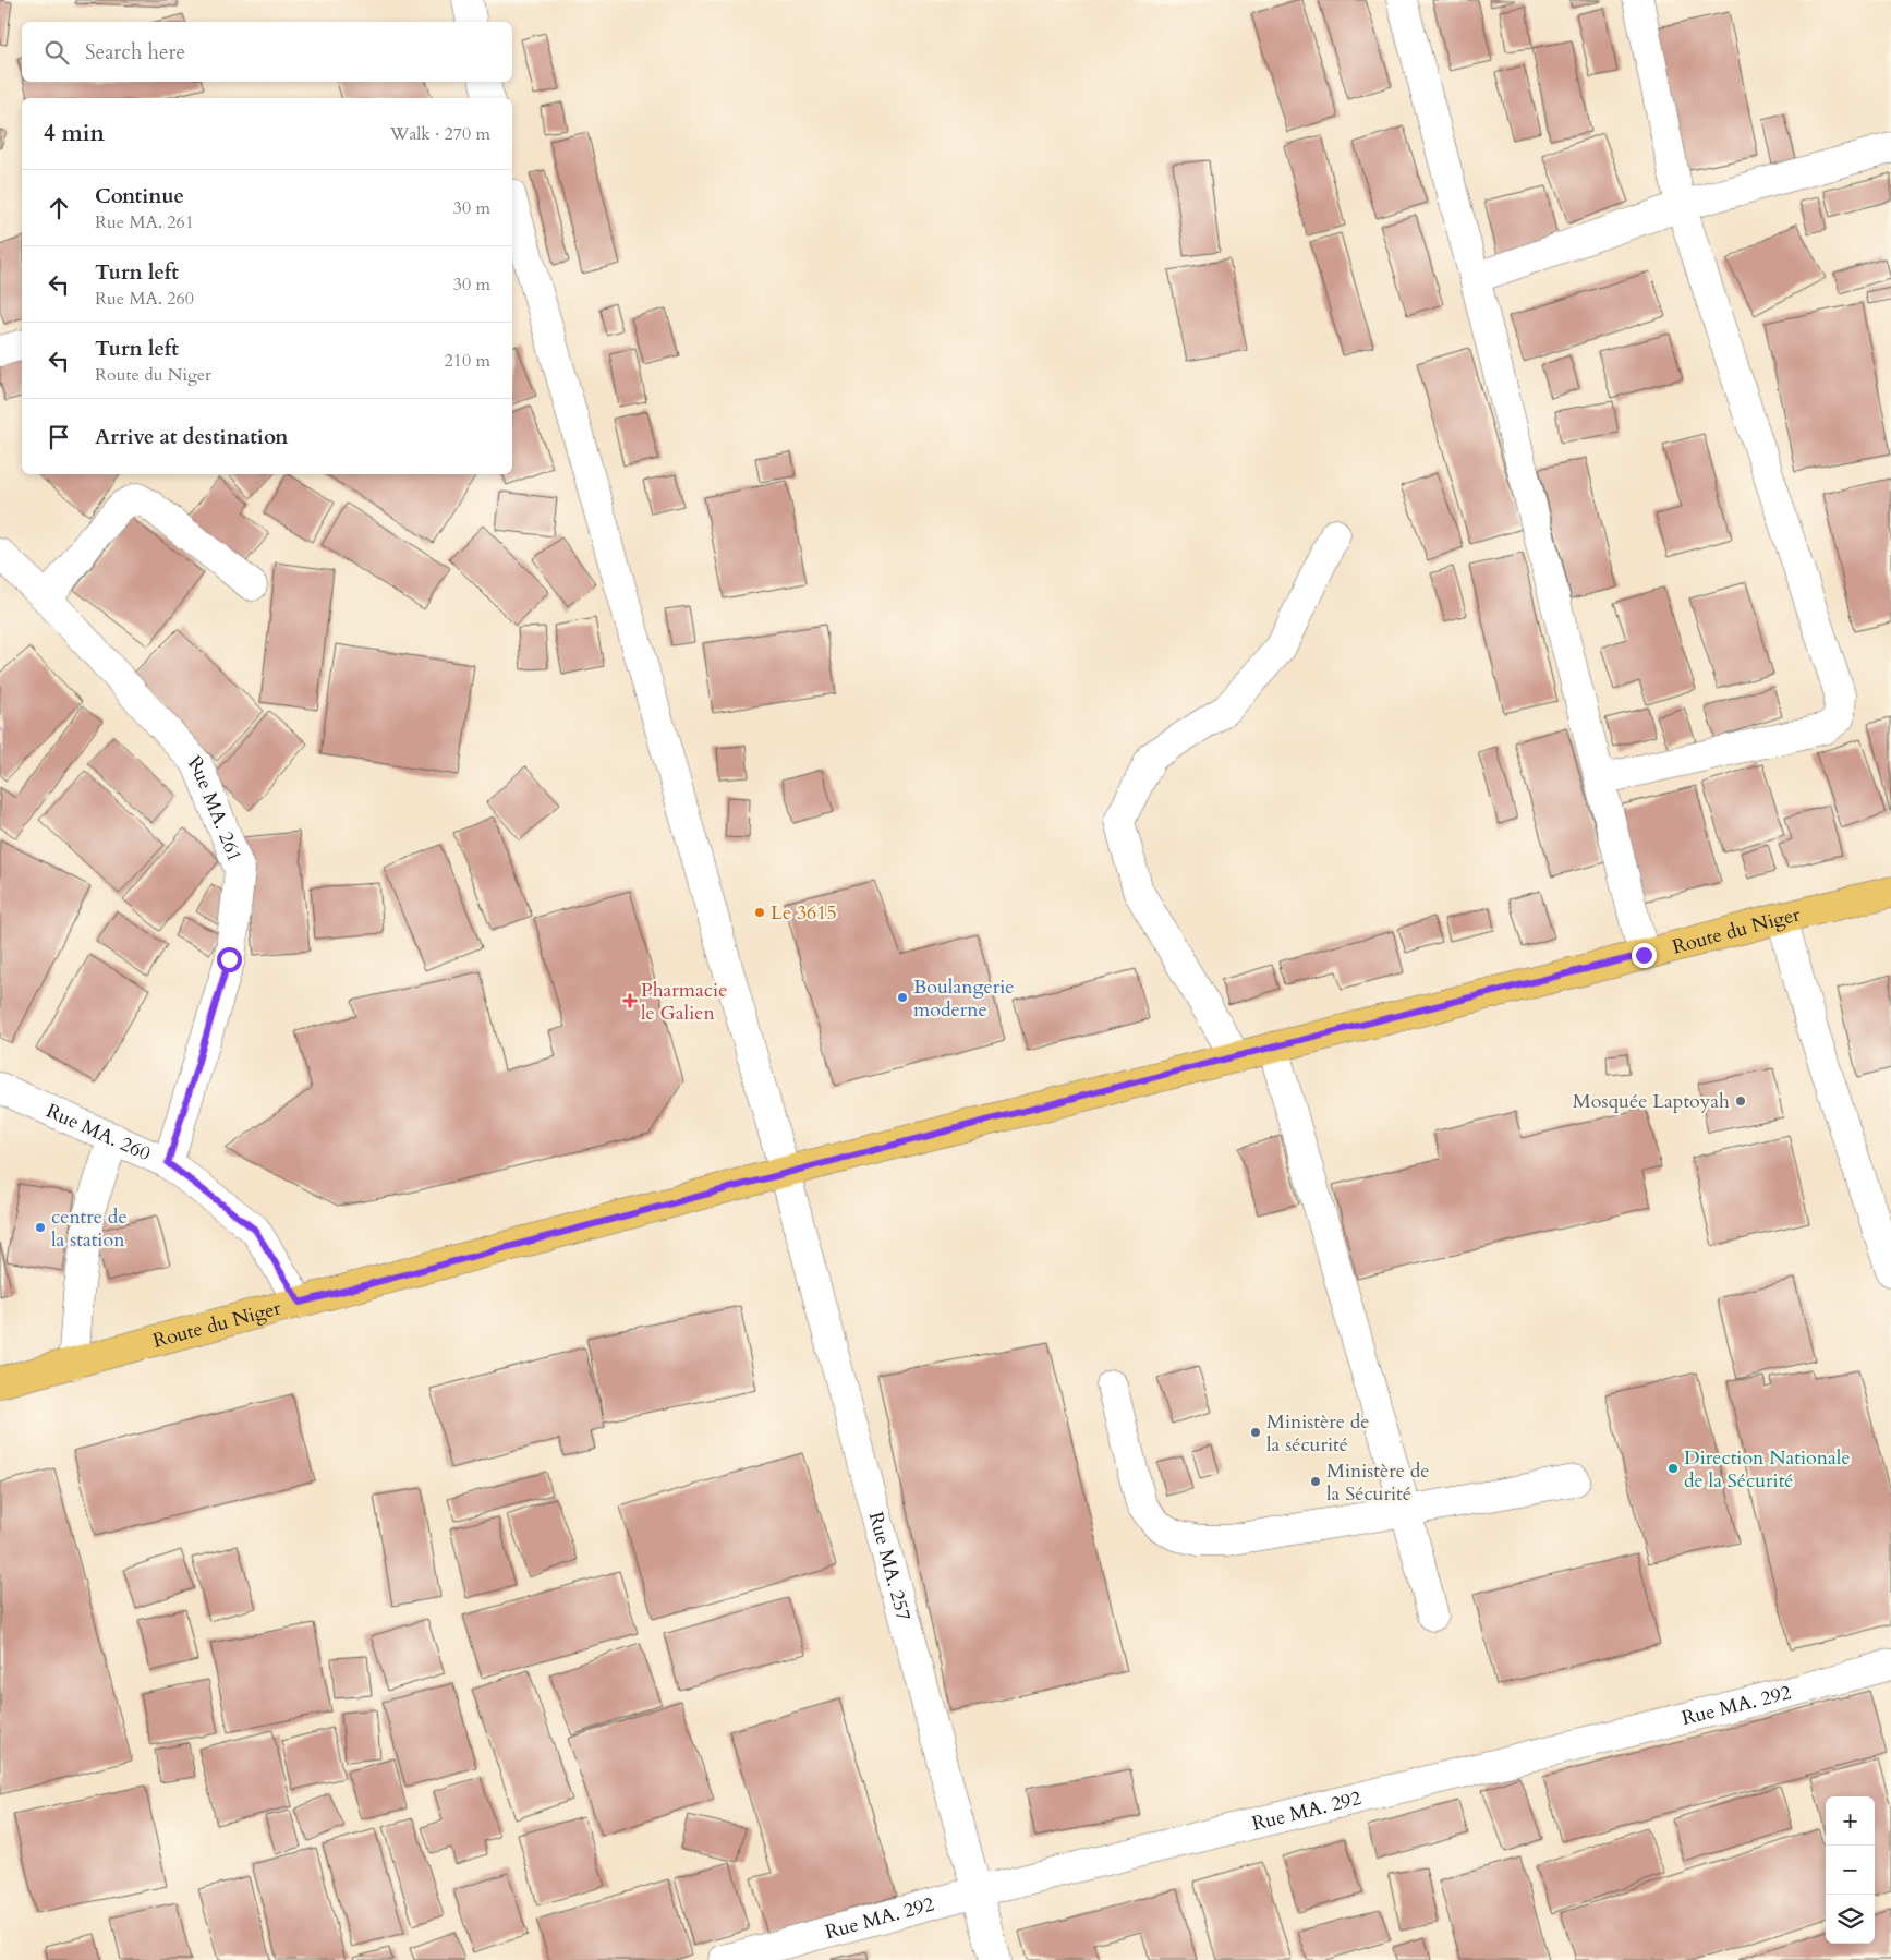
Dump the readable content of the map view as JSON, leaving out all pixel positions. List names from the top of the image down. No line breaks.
{"streets":{"main road":["Route du Niger"],"street":["Rue MA. 261","Rue MA. 260","Rue MA. 257","Rue MA. 292"]},"crossings":[["Rue MA. 261","Rue MA. 260"],["Route du Niger","Rue MA. 260"],["Route du Niger","Rue MA. 257"],["Rue MA. 257","Rue MA. 292"]],"places":{"other":["Le 3615","Boulangerie moderne","Mosquée Laptoyah","centre de la station","Ministère de la sécurité","Direction Nationale de la Sécurité","Ministère de la Sécurité"],"health":["Pharmacie le Galien"]},"page":{"search":"Search here","heading":["4 min","Walk · 270 m"],"list":[["Continue","Rue MA. 261","30 m"],["Turn left","Rue MA. 260","30 m"],["Turn left","Route du Niger","210 m"],"Arrive at destination"],"map_buttons":["+","−"]}}
